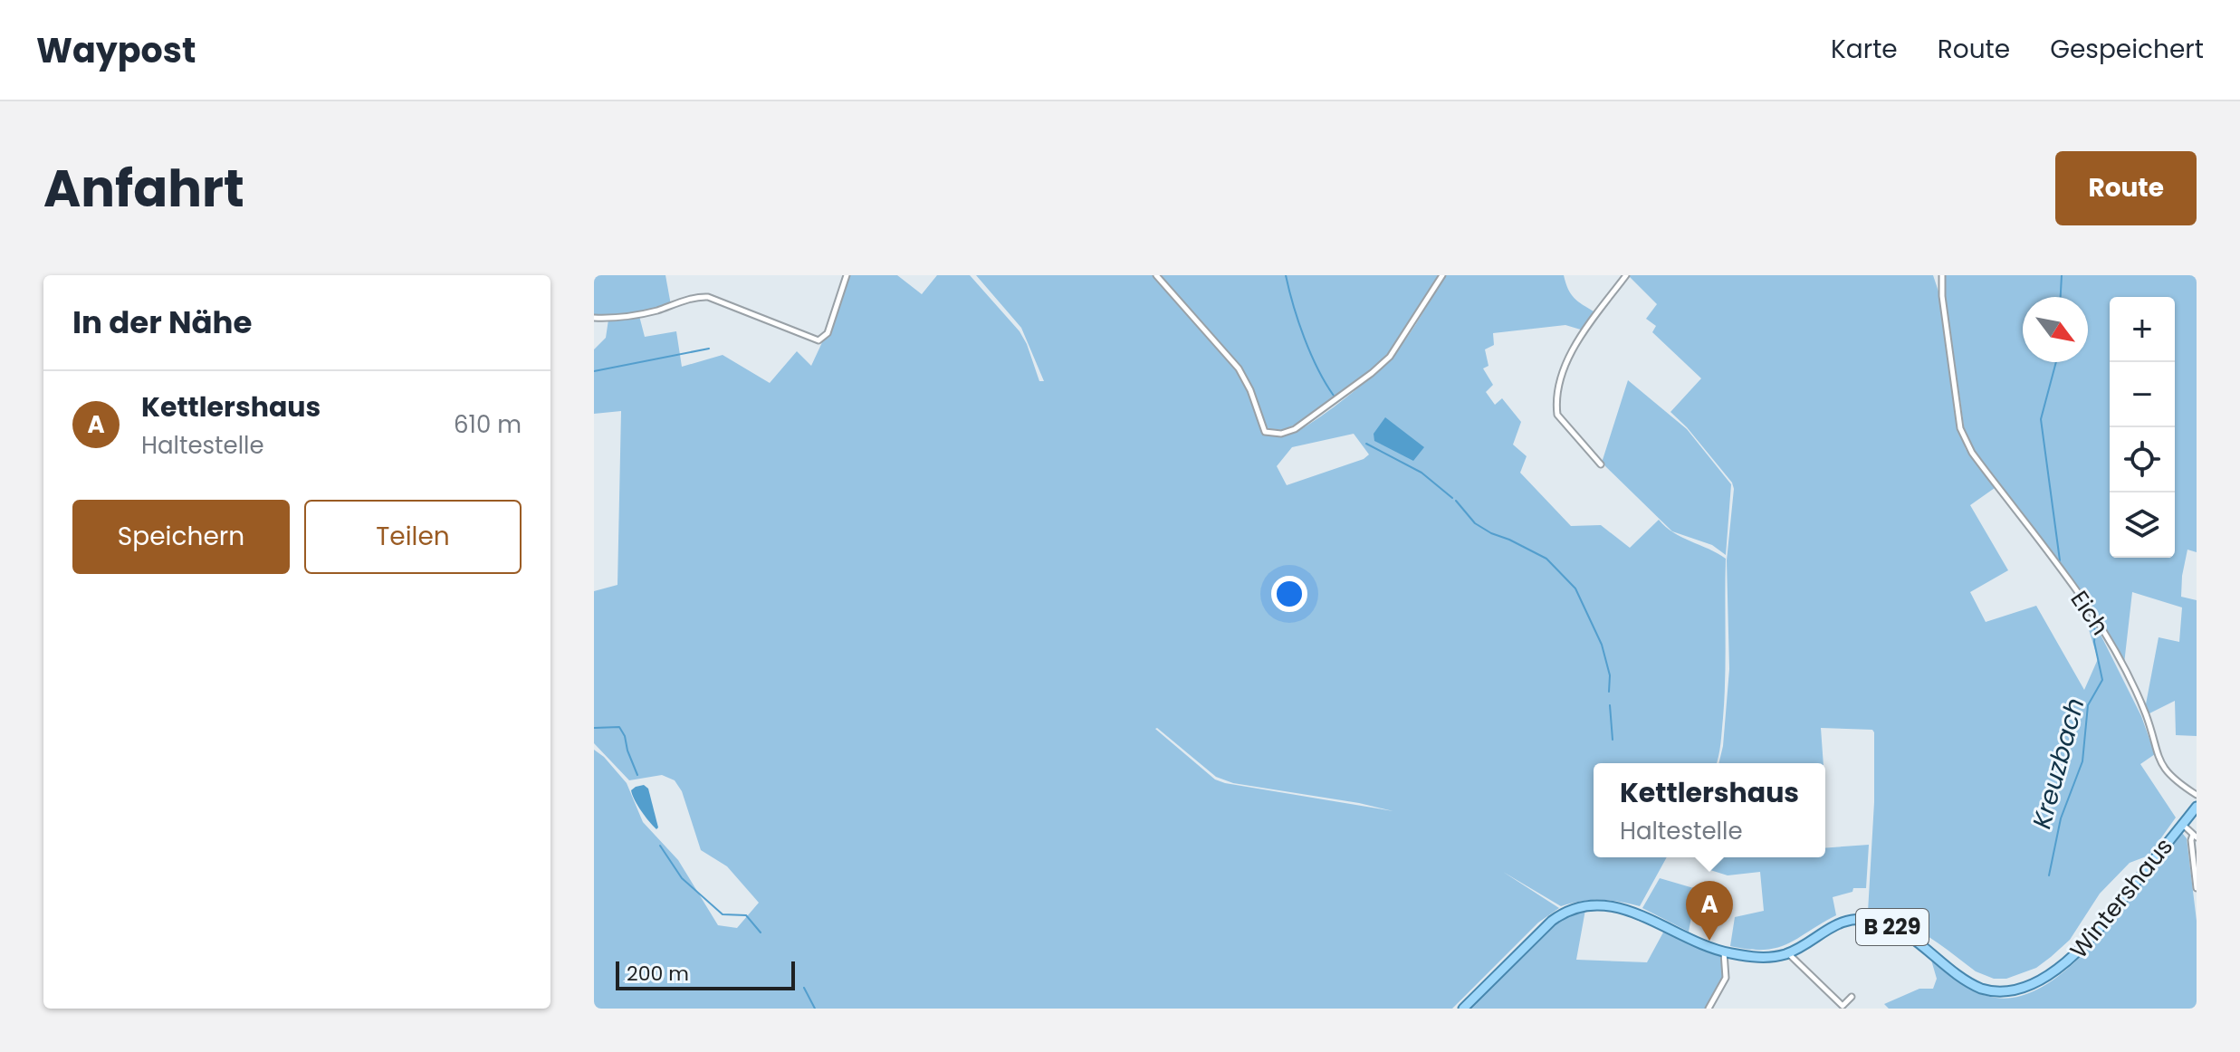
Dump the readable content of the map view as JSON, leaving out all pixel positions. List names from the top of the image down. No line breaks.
{"streets":{"main road":["Wintershaus","B 229"],"street":["Eich"]},"crossings":[["Wintershaus","B 229"]],"water":["Kreuzbach"],"scale_bar":"200 m","north":"bottom right","page":{"header":"Waypost","nav":["Karte","Route","Gespeichert"],"title":"Anfahrt","buttons":["Route",["Speichern","Teilen"]],"heading":"In der Nähe","map_buttons":["+","−"],"list":[{"mark":"A","name":"Kettlershaus","note":"Haltestelle","value":"610 m"}],"popup":["Kettlershaus","Haltestelle"],"pins":"A","scale":"200 m"}}
